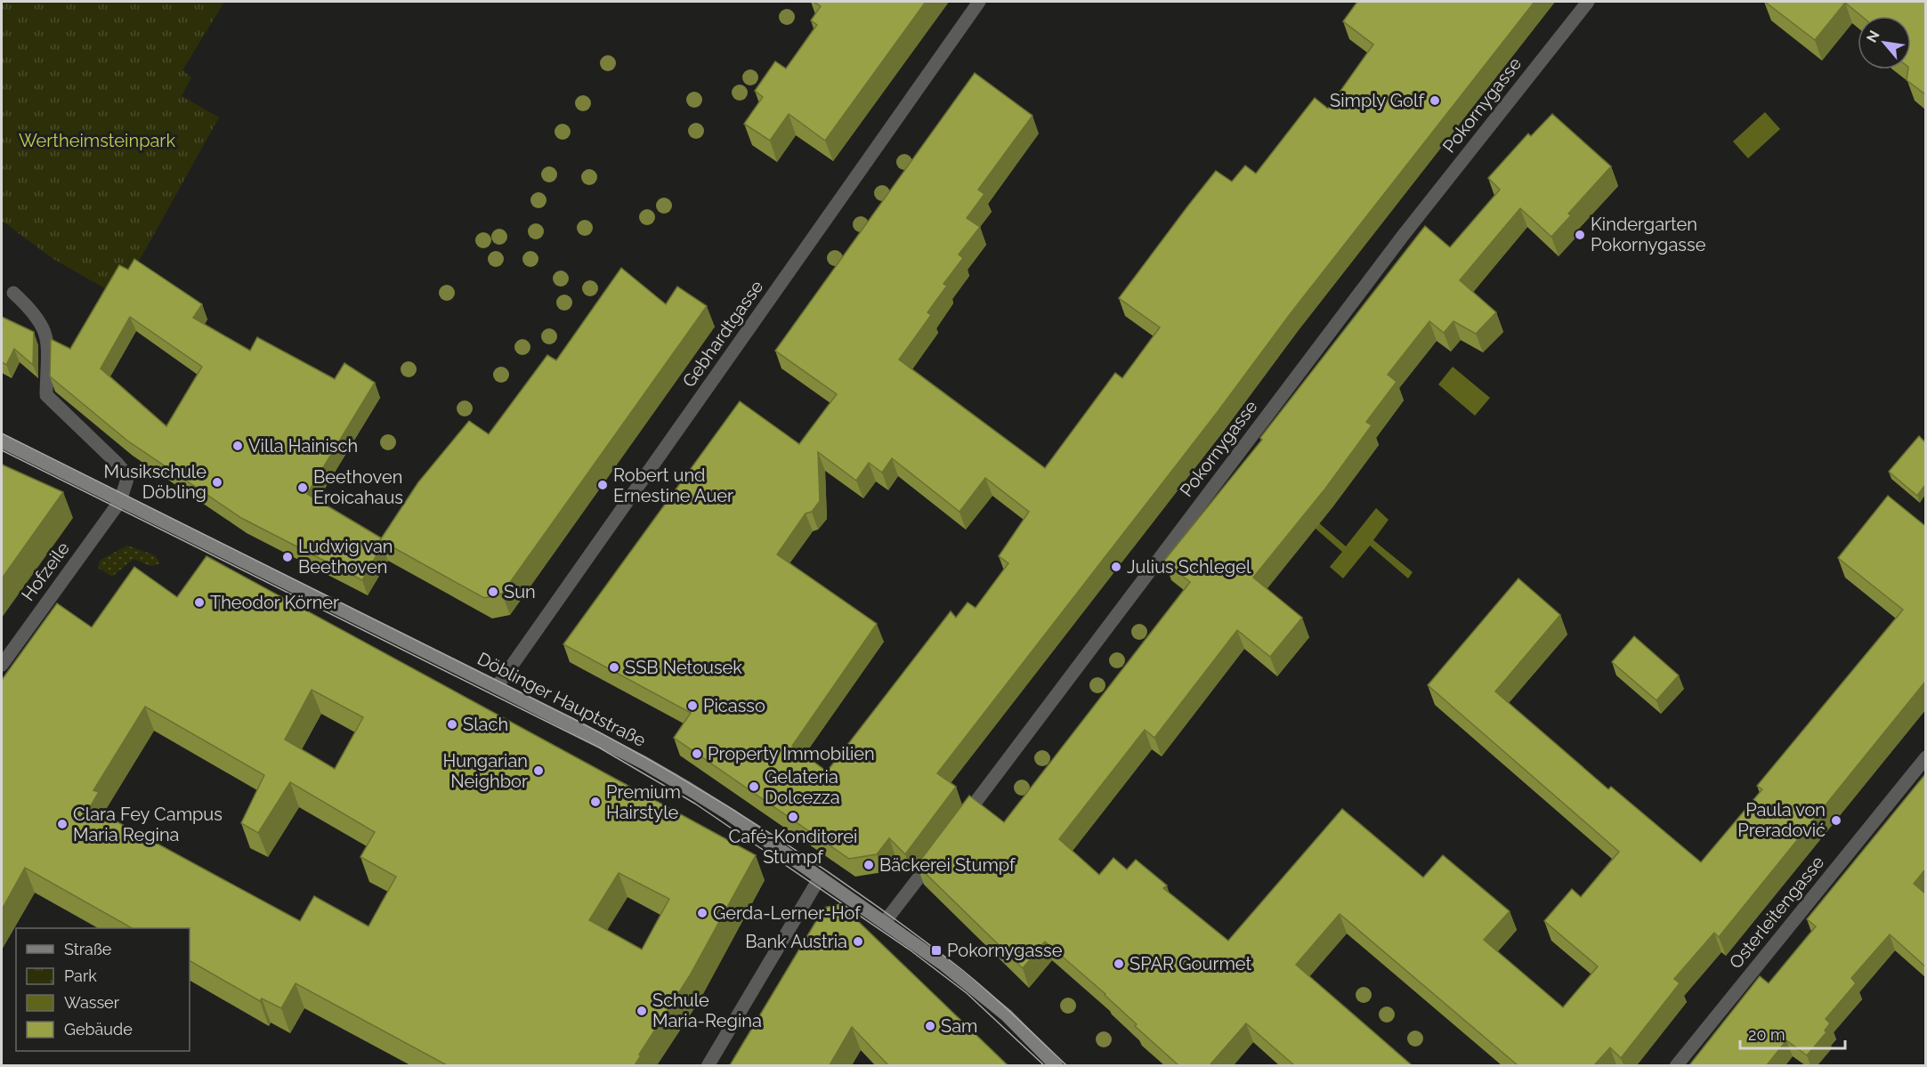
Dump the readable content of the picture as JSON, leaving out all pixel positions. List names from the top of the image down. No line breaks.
{"streets":{"main road":["Döblinger Hauptstraße"],"street":["Pokornygasse","Gebhardtgasse","Hofzeile","Osterleitengasse"]},"crossings":[["Gebhardtgasse","Döblinger Hauptstraße"],["Hofzeile","Döblinger Hauptstraße"]],"parks":["Wertheimsteinpark"],"places":{"other":["Simply Golf","Kindergarten Pokornygasse","Villa Hainisch","Musikschule Döbling","Robert und Ernestine Auer","Beethoven Eroicahaus","Ludwig van Beethoven","Julius Schlegel","Sun","Theodor Körner","SSB Netousek","Picasso","Slach","Property Immobilien","Hungarian Neighbor","Gelateria Dolcezza","Premium Hairstyle","Café-Konditorei Stumpf","Paula von Preradović","Clara Fey Campus Maria Regina","Bäckerei Stumpf","Gerda-Lerner-Hof","Bank Austria","SPAR Gourmet","Schule Maria-Regina","Sam"],"transit":["Pokornygasse"]},"legend":["Straße","Park","Wasser","Gebäude"],"scale_bar":"20 m","north":"top left"}
